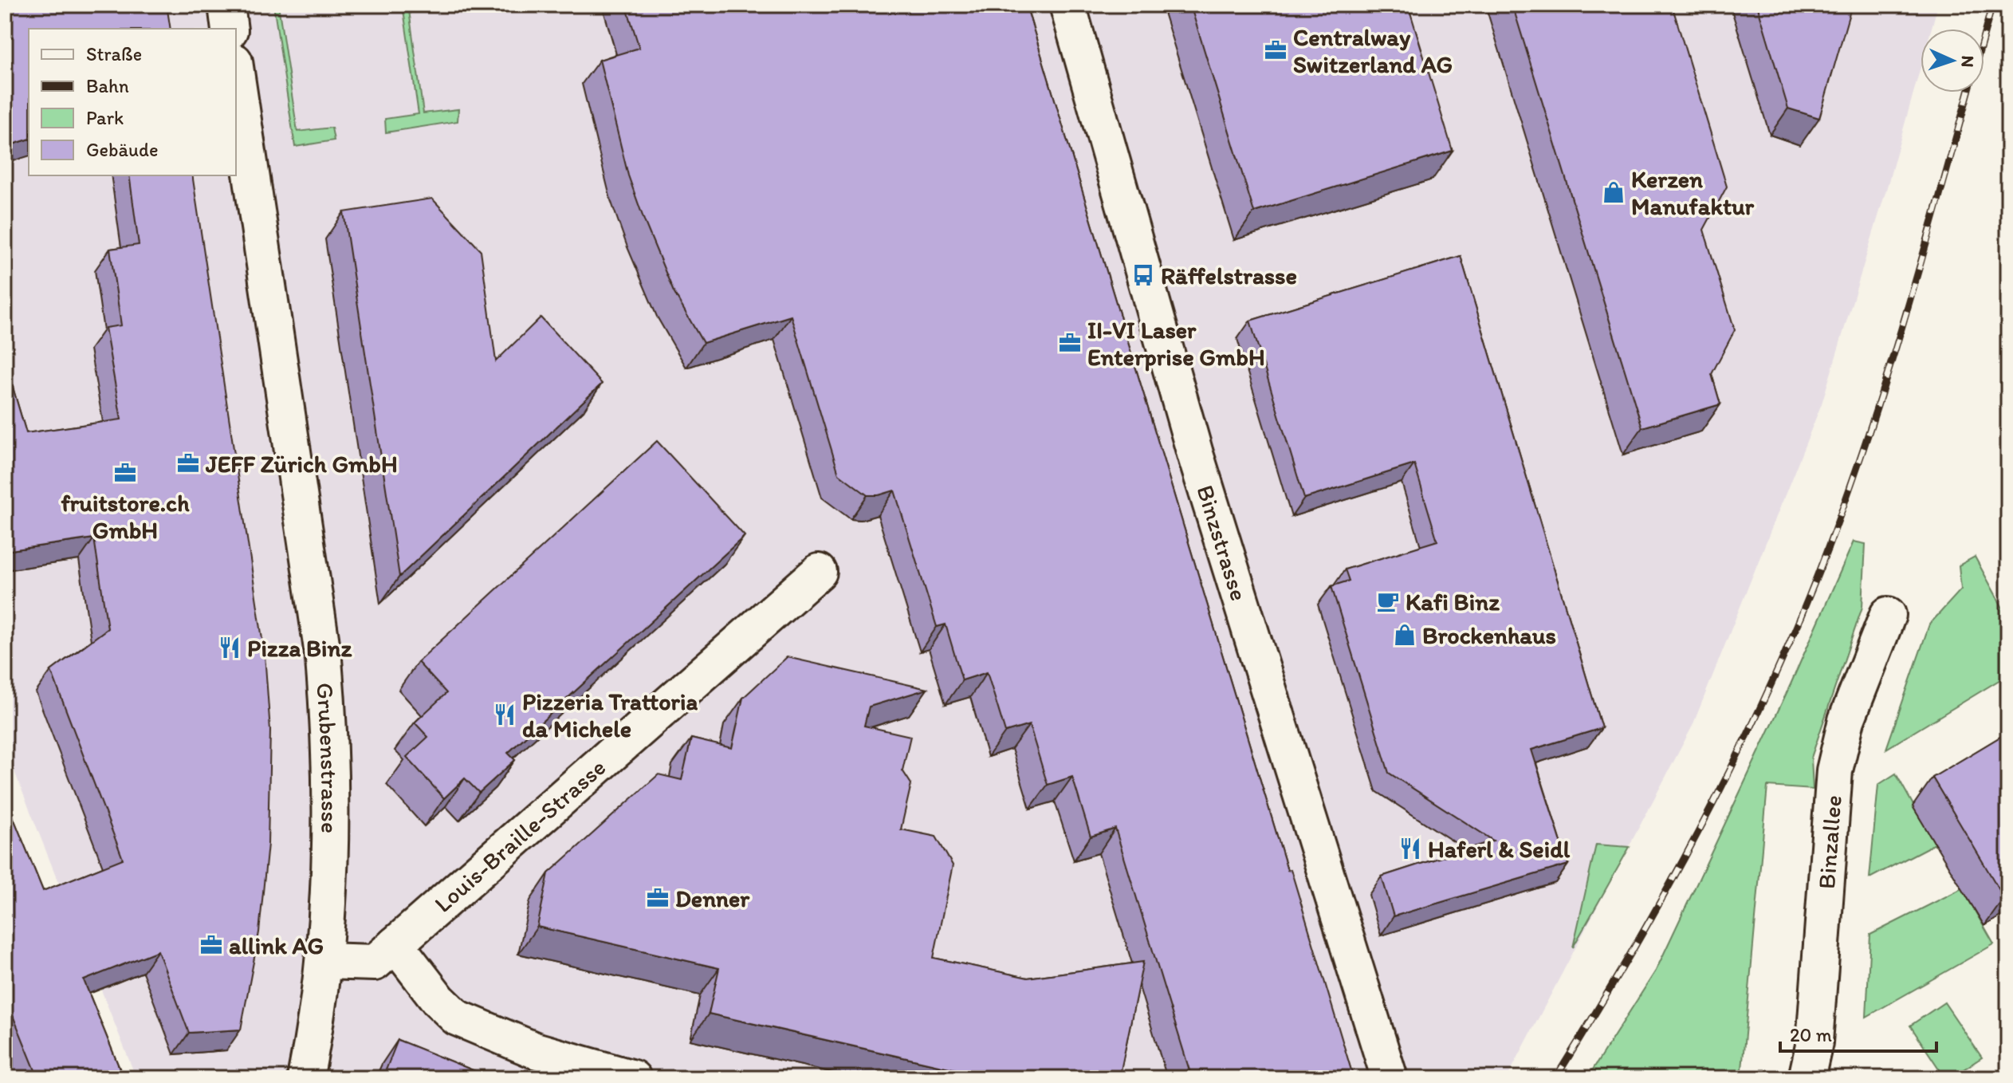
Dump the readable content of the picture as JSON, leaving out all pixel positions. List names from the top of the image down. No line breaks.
{"streets":{"street":["Binzstrasse","Grubenstrasse","Louis-Braille-Strasse","Binzallee"]},"crossings":[["Grubenstrasse","Louis-Braille-Strasse"]],"places":{"office":["Centralway Switzerland AG","II-VI Laser Enterprise GmbH","JEFF Zürich GmbH","fruitstore.ch GmbH","Denner","allink AG"],"shop":["Kerzen Manufaktur","Brockenhaus"],"bus stop":["Räffelstrasse"],"cafe":["Kafi Binz"],"restaurant":["Pizza Binz","Pizzeria Trattoria da Michele","Haferl & Seidl"]},"legend":["Straße","Bahn","Park","Gebäude"],"scale_bar":"20 m","north":"right"}
